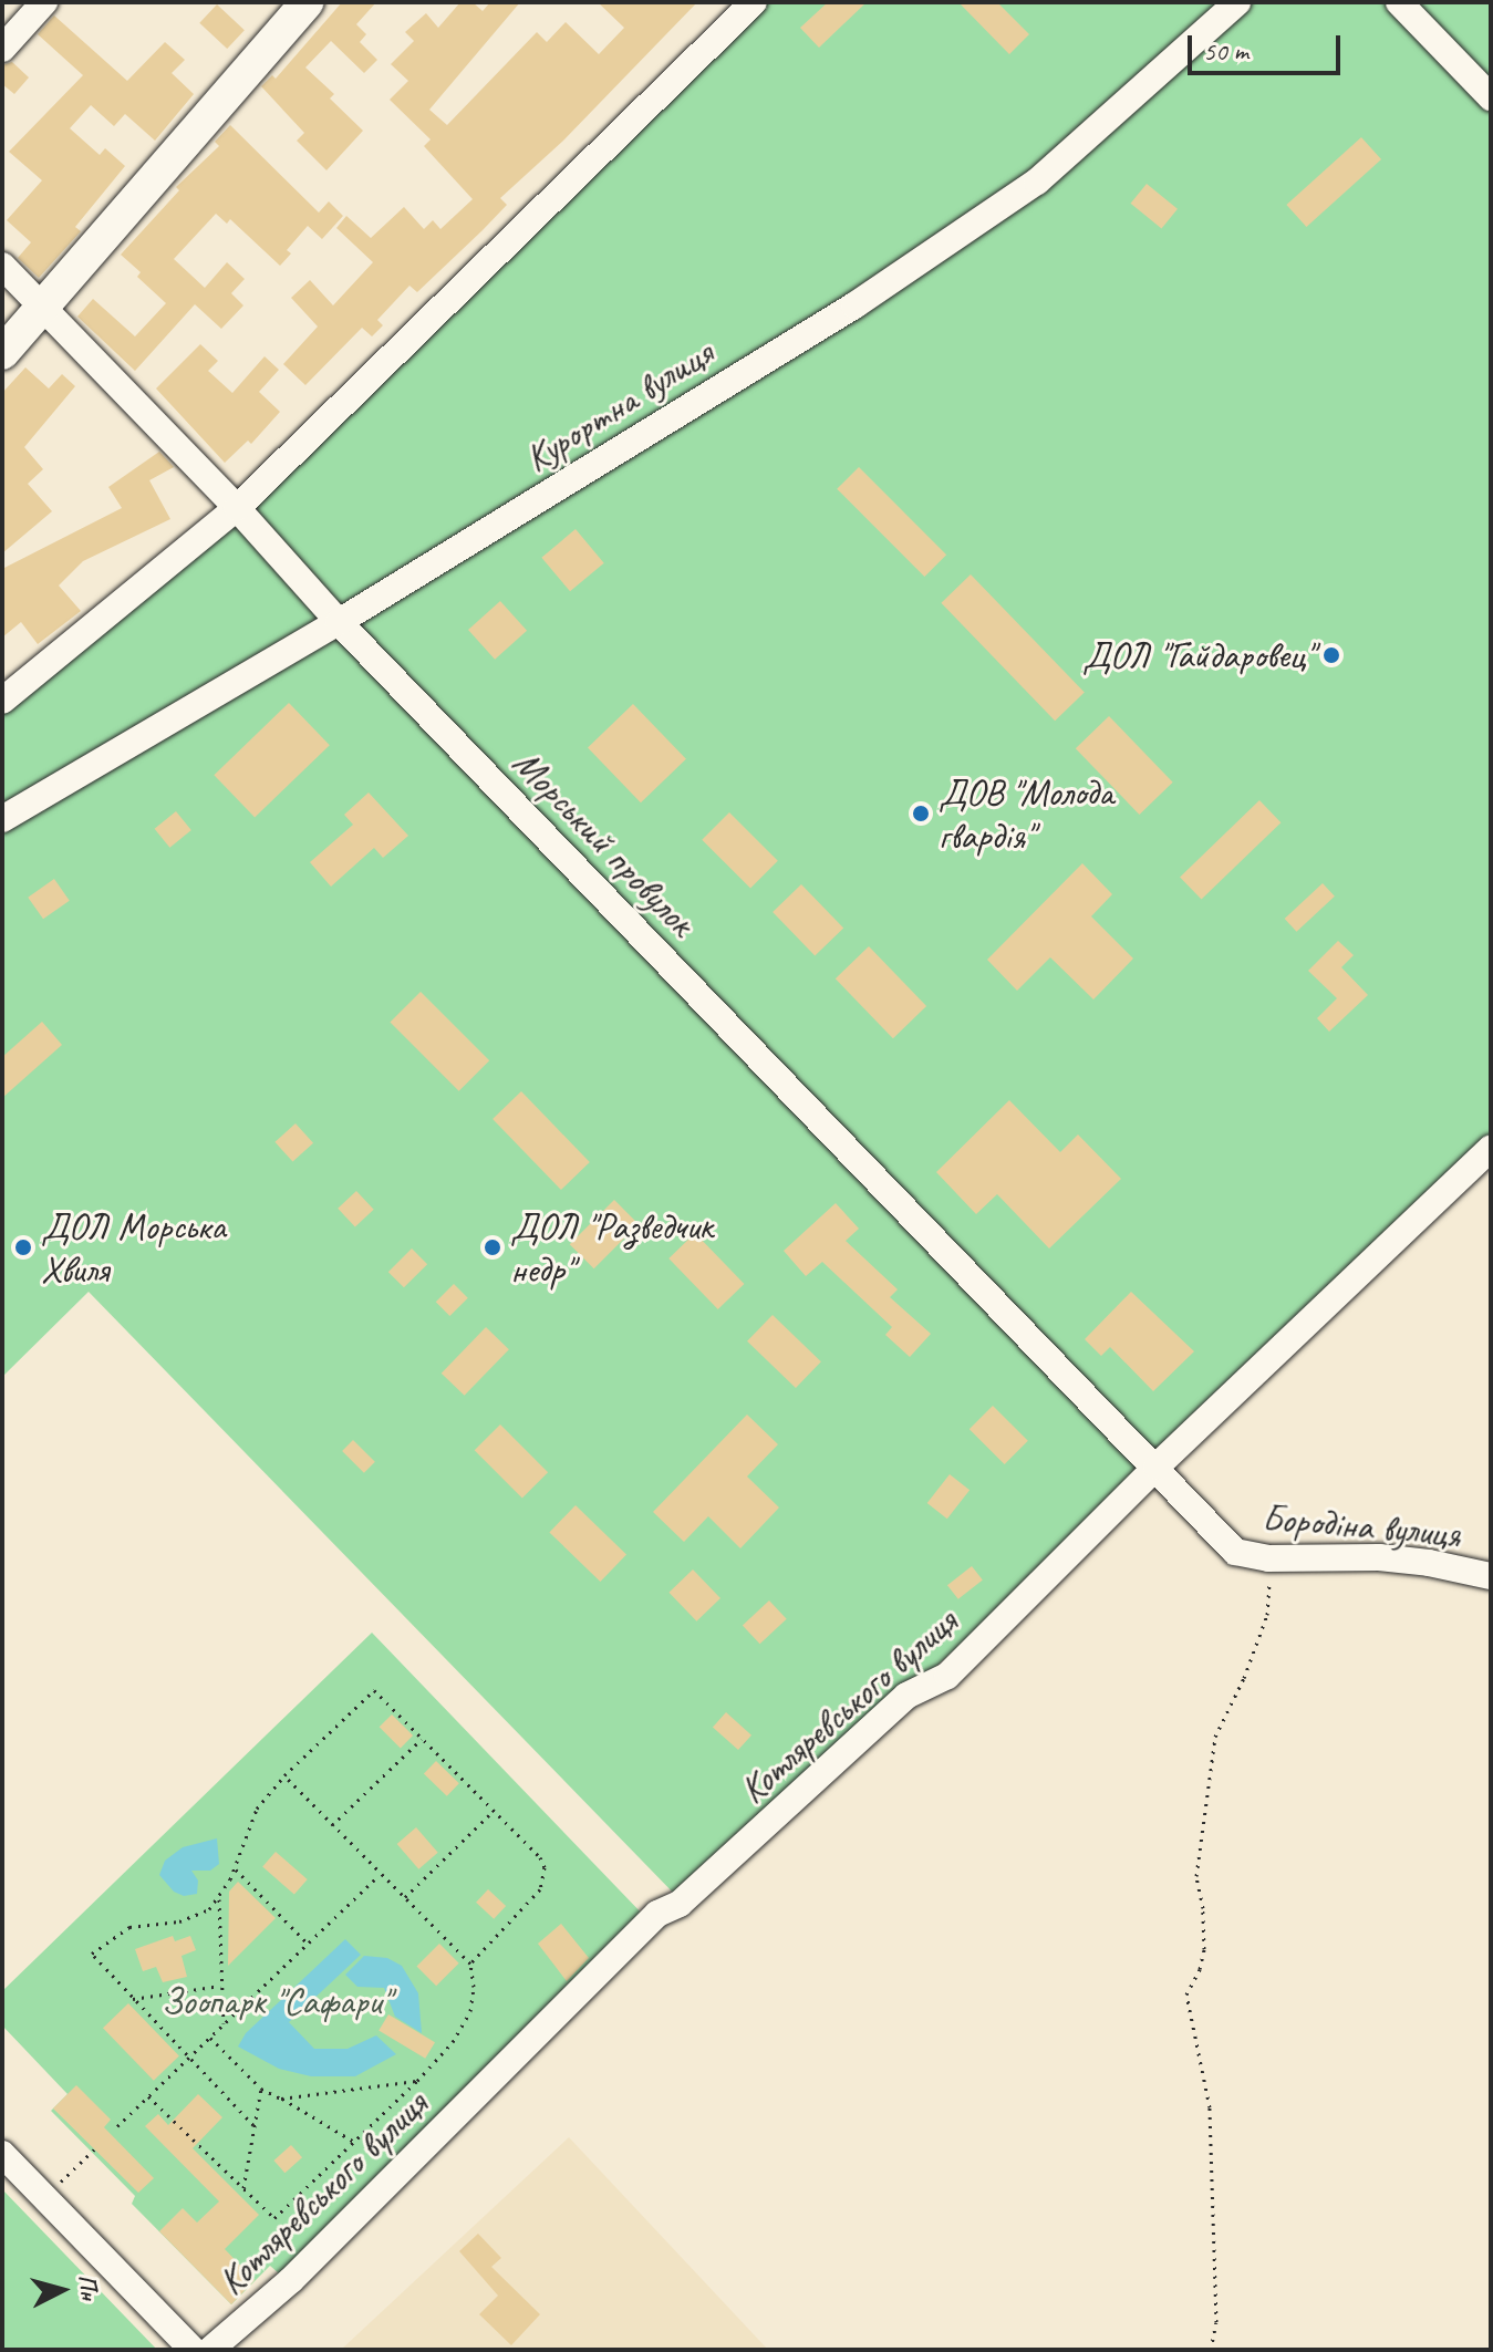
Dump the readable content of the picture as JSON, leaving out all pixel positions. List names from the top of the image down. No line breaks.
{"streets":{"street":["Курортна вулиця","Морський провулок","Бородіна вулиця","Котляревського вулиця"]},"crossings":[["Курортна вулиця","Морський провулок"],["Морський провулок","Бородіна вулиця"],["Морський провулок","Котляревського вулиця"],["Бородіна вулиця","Котляревського вулиця"]],"parks":["Зоопарк \"Сафари\""],"places":["ДОЛ \"Гайдаровец\"","ДОВ \"Молода гвардія\"","ДОЛ Морська Хвиля","ДОЛ \"Разведчик недр\""],"scale_bar":"50 m","north":"right"}
